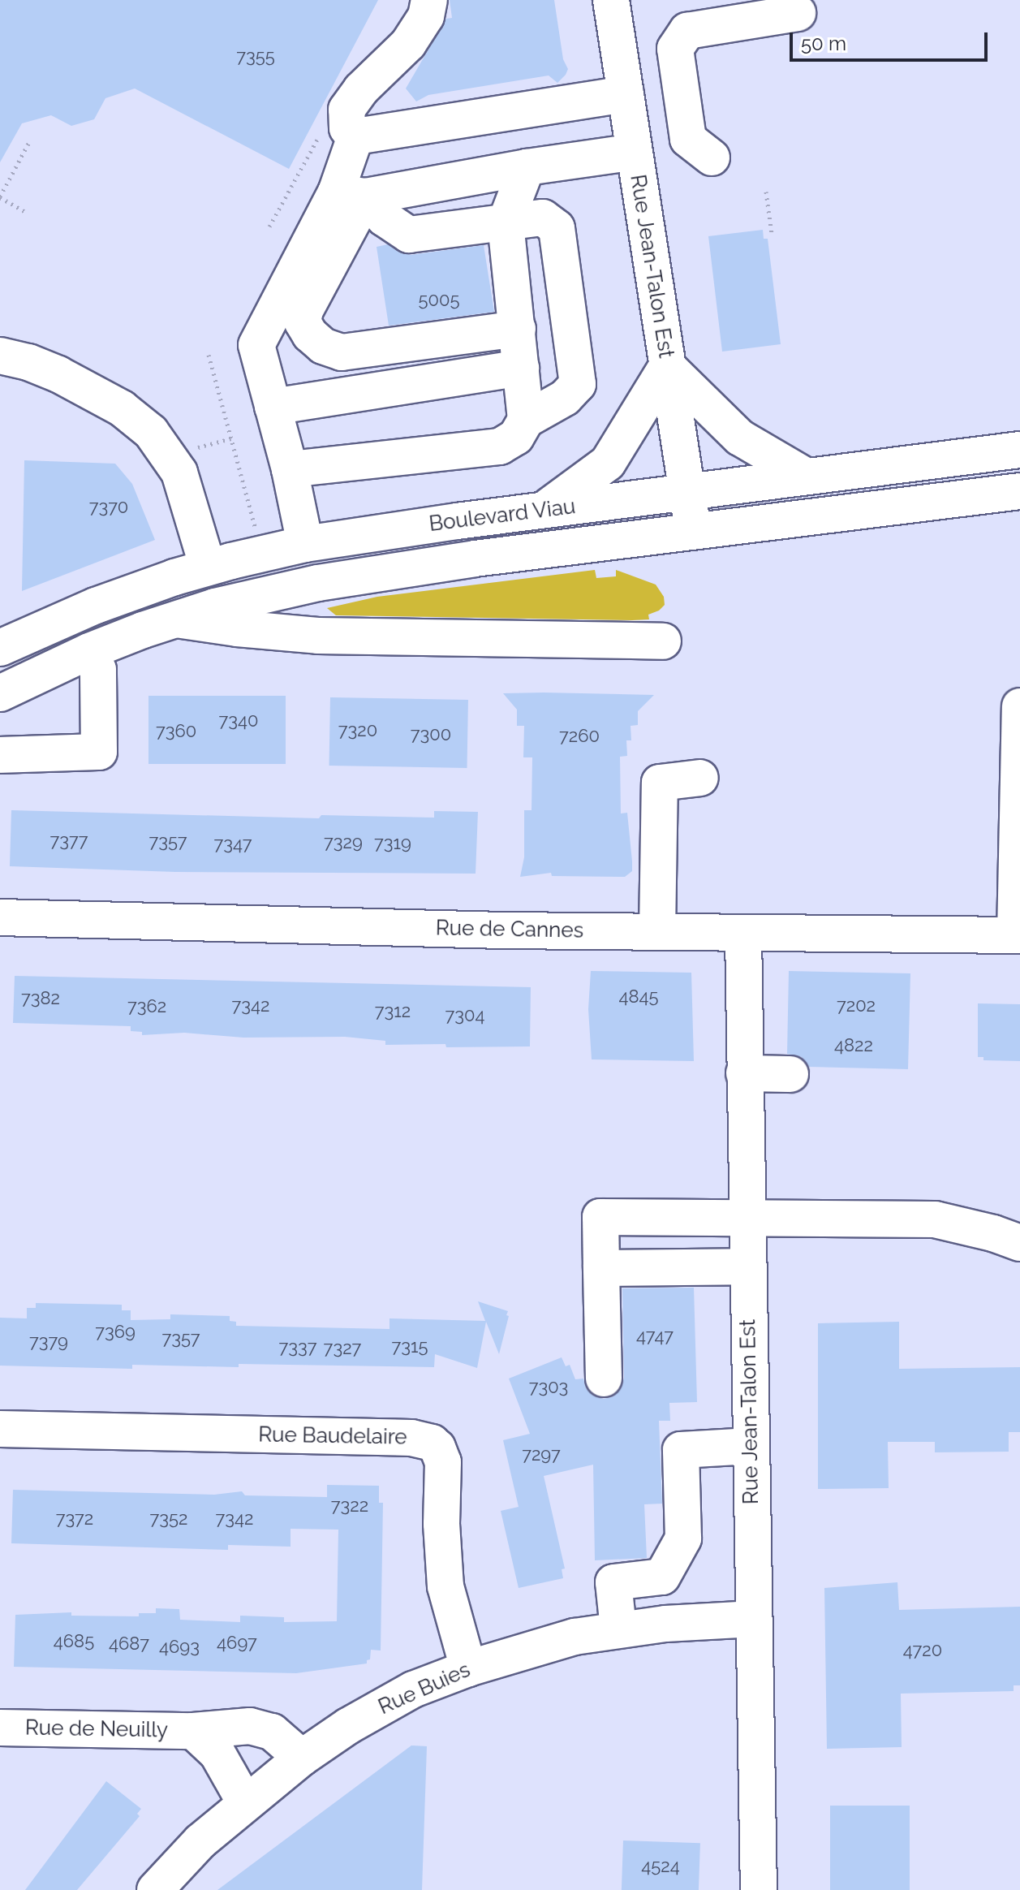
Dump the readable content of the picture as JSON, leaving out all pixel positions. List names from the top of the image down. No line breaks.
{"streets":{"main road":["Rue Jean-Talon Est","Boulevard Viau","Rue de Cannes","Rue Baudelaire","Rue Buies","Rue de Neuilly"]},"crossings":[["Rue Jean-Talon Est","Boulevard Viau"],["Rue Jean-Talon Est","Rue de Cannes"],["Rue Jean-Talon Est","Rue Buies"],["Rue Baudelaire","Rue Buies"],["Rue Buies","Rue de Neuilly"]],"house_numbers":["7355","5005","7370","7340","7320","7360","7300","7260","7377","7357","7329","7319","7347","4845","7382","7342","7202","7362","7312","7304","4822","7369","4747","7357","7379","7315","7337","7327","7303","7297","7322","7372","7352","7342","4685","4697","4687","4693","4720","4524"],"scale_bar":"50 m"}
